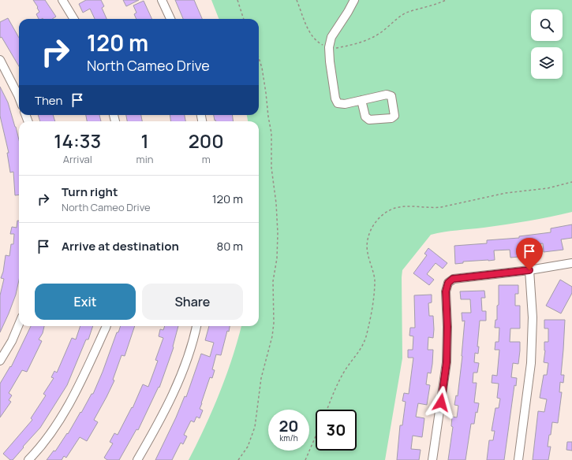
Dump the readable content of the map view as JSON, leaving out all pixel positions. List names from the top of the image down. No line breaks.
{"page":{"turn":["120 m","North Cameo Drive"],"then":"Then","eta":["14:33","Arrival","1","min","200","m"],"list":[{"name":"Turn right","note":"North Cameo Drive","value":"120 m"},{"name":"Arrive at destination","value":"80 m"}],"buttons":["Exit","Share"],"speed":"20 km/h","limit":"30"}}
